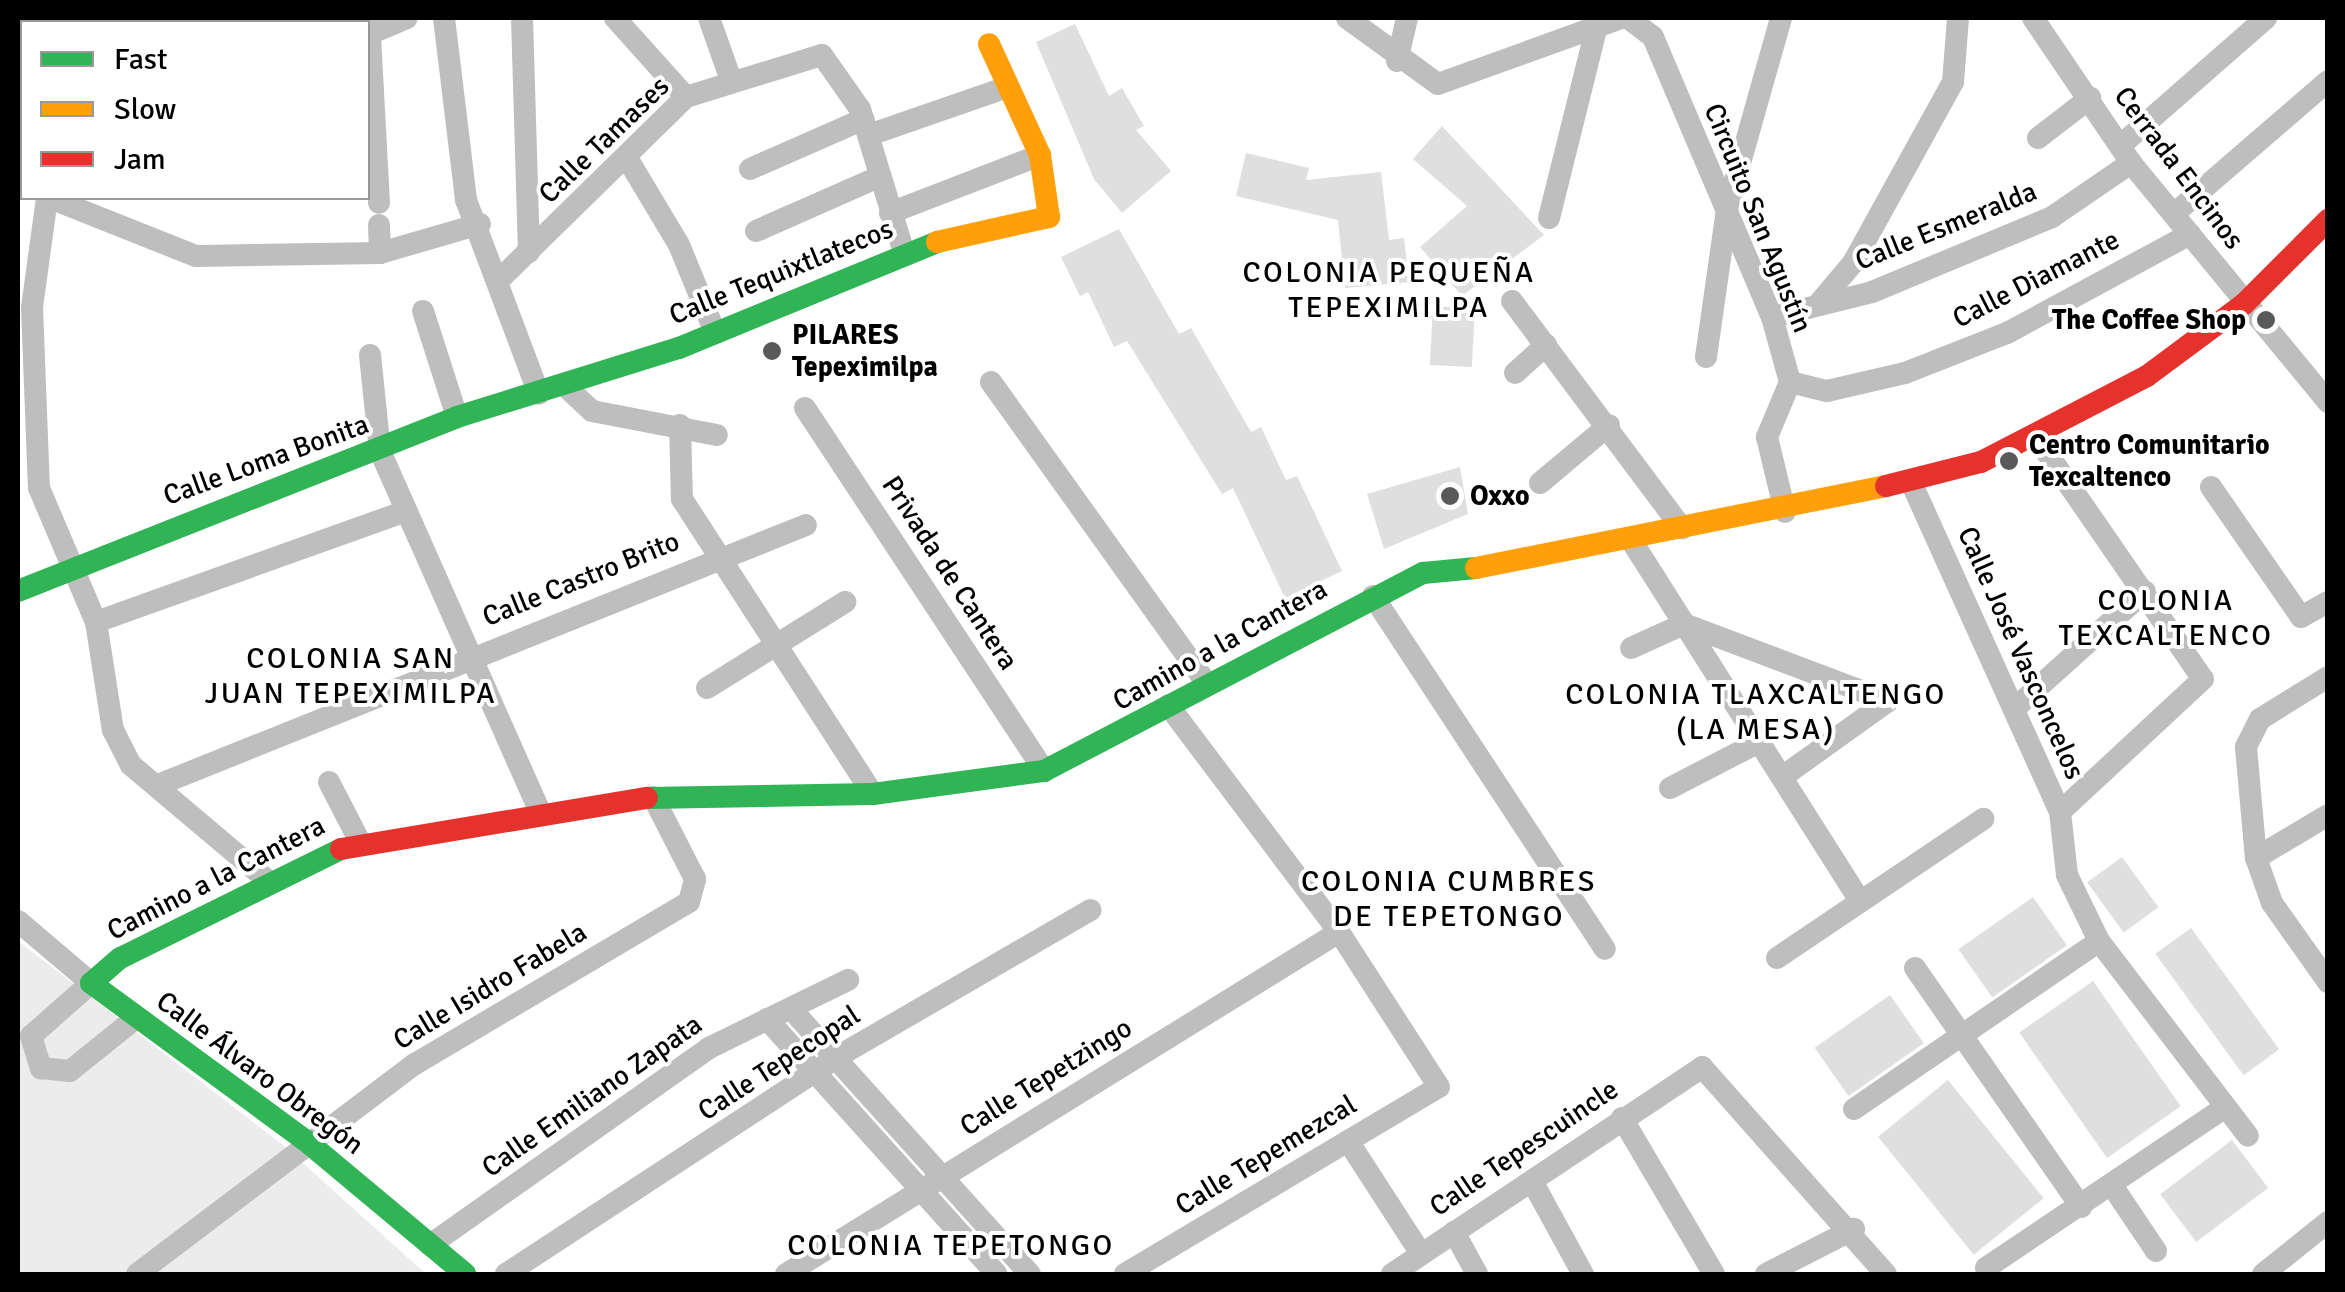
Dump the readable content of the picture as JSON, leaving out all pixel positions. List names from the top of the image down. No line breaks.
{"streets":{"street":["Calle Tamases","Cerrada Encinos","Circuito San Agustín","Calle Esmeralda","Calle Tequixtlatecos","Calle Diamante","Calle Loma Bonita","Privada de Cantera","Calle Castro Brito","Camino a la Cantera","Calle José Vasconcelos","Calle Isidro Fabela","Calle Tepecopal","Calle Álvaro Obregón","Calle Tepetzingo","Calle Emiliano Zapata","Calle Tepescuincle","Calle Tepemezcal"]},"crossings":[["Cerrada Encinos","Calle Esmeralda"],["Cerrada Encinos","Calle Diamante"],["Cerrada Encinos","Camino a la Cantera"],["Circuito San Agustín","Calle Esmeralda"],["Circuito San Agustín","Calle Diamante"],["Calle Tequixtlatecos","Calle Loma Bonita"],["Privada de Cantera","Camino a la Cantera"],["Camino a la Cantera","Calle José Vasconcelos"],["Camino a la Cantera","Calle Isidro Fabela"],["Camino a la Cantera","Calle Álvaro Obregón"],["Calle Isidro Fabela","Calle Álvaro Obregón"],["Calle Álvaro Obregón","Calle Emiliano Zapata"],["Calle Tepetzingo","Calle Tepemezcal"]],"districts":["COLONIA PEQUEÑA TEPEXIMILPA","COLONIA TEXCALTENCO","COLONIA SAN JUAN TEPEXIMILPA","COLONIA TLAXCALTENGO (LA MESA)","COLONIA CUMBRES DE TEPETONGO","COLONIA TEPETONGO"],"places":["The Coffee Shop","PILARES Tepeximilpa","Centro Comunitario Texcaltenco","Oxxo"],"legend":["Fast","Slow","Jam"]}
